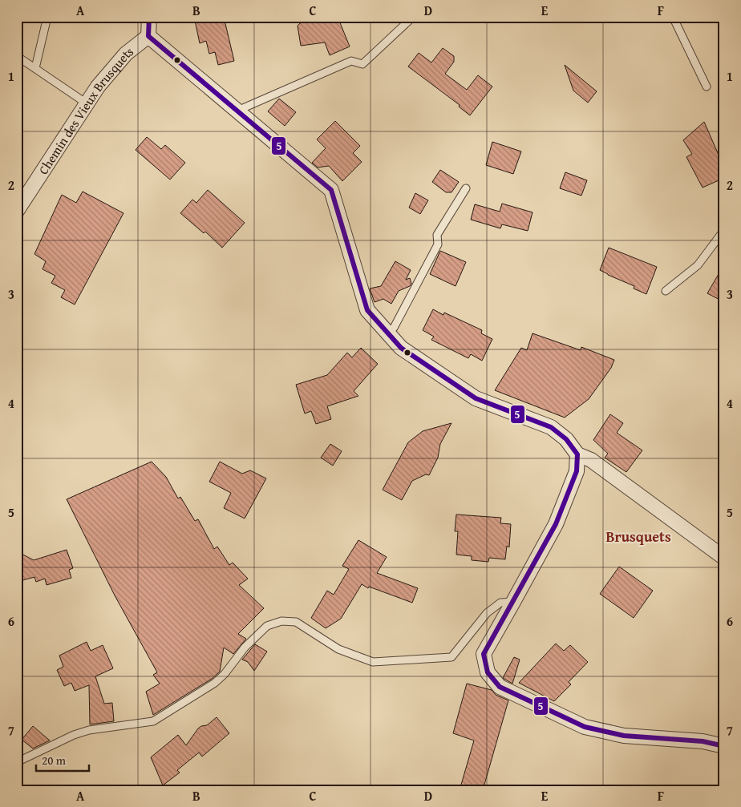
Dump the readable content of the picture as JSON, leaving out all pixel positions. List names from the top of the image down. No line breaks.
{"streets":{"street":["Chemin des Vieux Brusquets"]},"districts":["Brusquets"],"lines":["transit line 5"],"scale_bar":"20 m","grid":{"columns":["A","B","C","D","E","F"],"rows":["1","2","3","4","5","6","7"]}}
